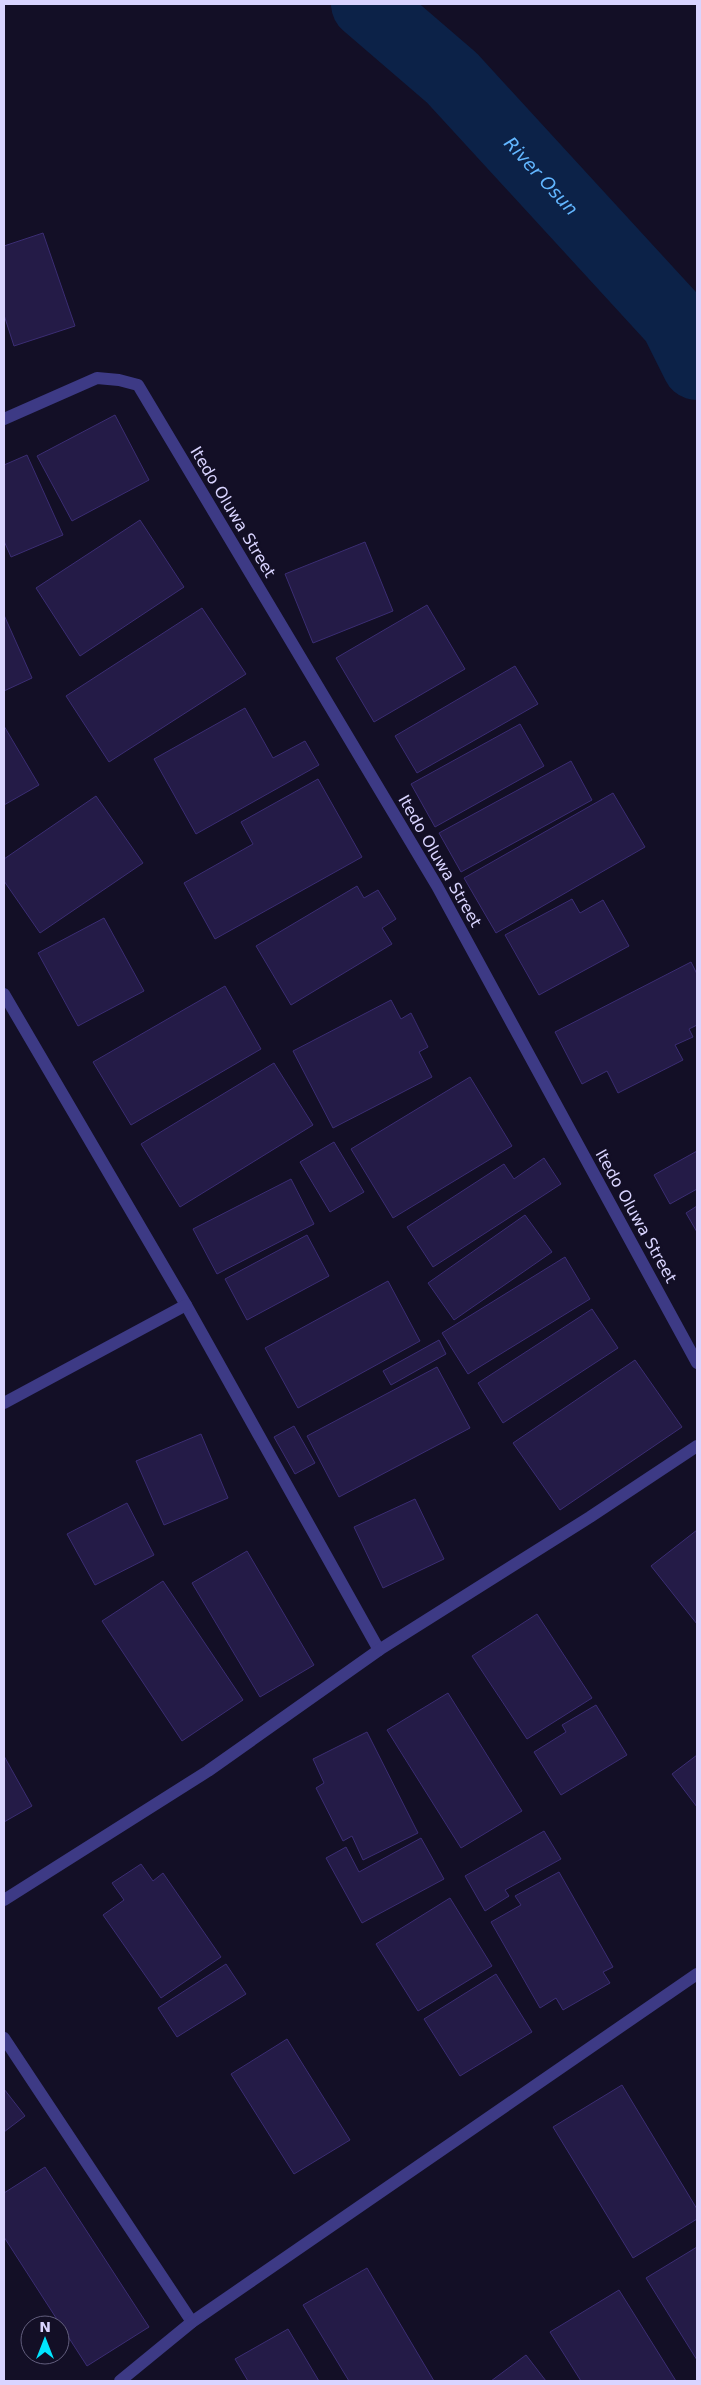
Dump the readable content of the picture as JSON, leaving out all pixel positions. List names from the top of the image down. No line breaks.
{"streets":{"street":["Itedo Oluwa Street"]},"water":["River Osun"],"north":"top"}
